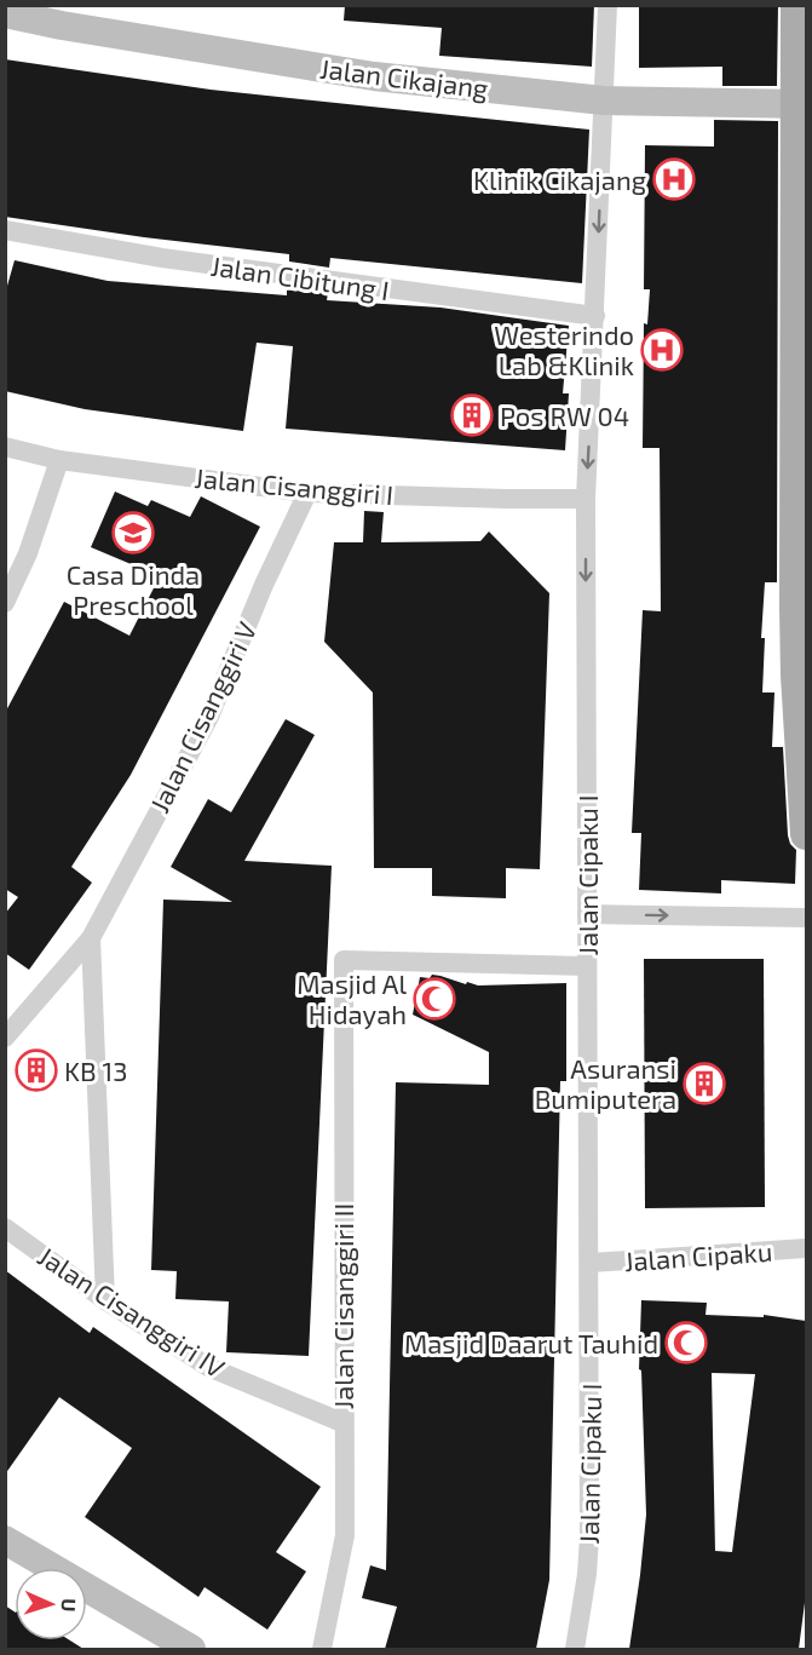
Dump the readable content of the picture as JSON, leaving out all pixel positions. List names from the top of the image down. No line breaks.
{"streets":{"street":["Jalan Cikajang","Jalan Cibitung I","Jalan Cisanggiri I","Jalan Cisanggiri V","Jalan Cipaku I","Jalan Cipaku","Jalan Cisanggiri II","Jalan Cisanggiri IV"]},"crossings":[["Jalan Cikajang","Jalan Cipaku I"],["Jalan Cibitung I","Jalan Cipaku I"],["Jalan Cisanggiri I","Jalan Cisanggiri V"],["Jalan Cisanggiri I","Jalan Cipaku I"],["Jalan Cipaku I","Jalan Cipaku"],["Jalan Cipaku I","Jalan Cisanggiri II"],["Jalan Cisanggiri II","Jalan Cisanggiri IV"]],"one_way":["Jalan Cipaku I"],"places":{"hospital":["Klinik Cikajang","Westerindo Lab &Klinik"],"building":["Pos RW 04","KB 13","Asuransi Bumiputera"],"school or university":["Casa Dinda Preschool"],"mosque":["Masjid Al Hidayah","Masjid Daarut Tauhid"]},"north":"right"}
